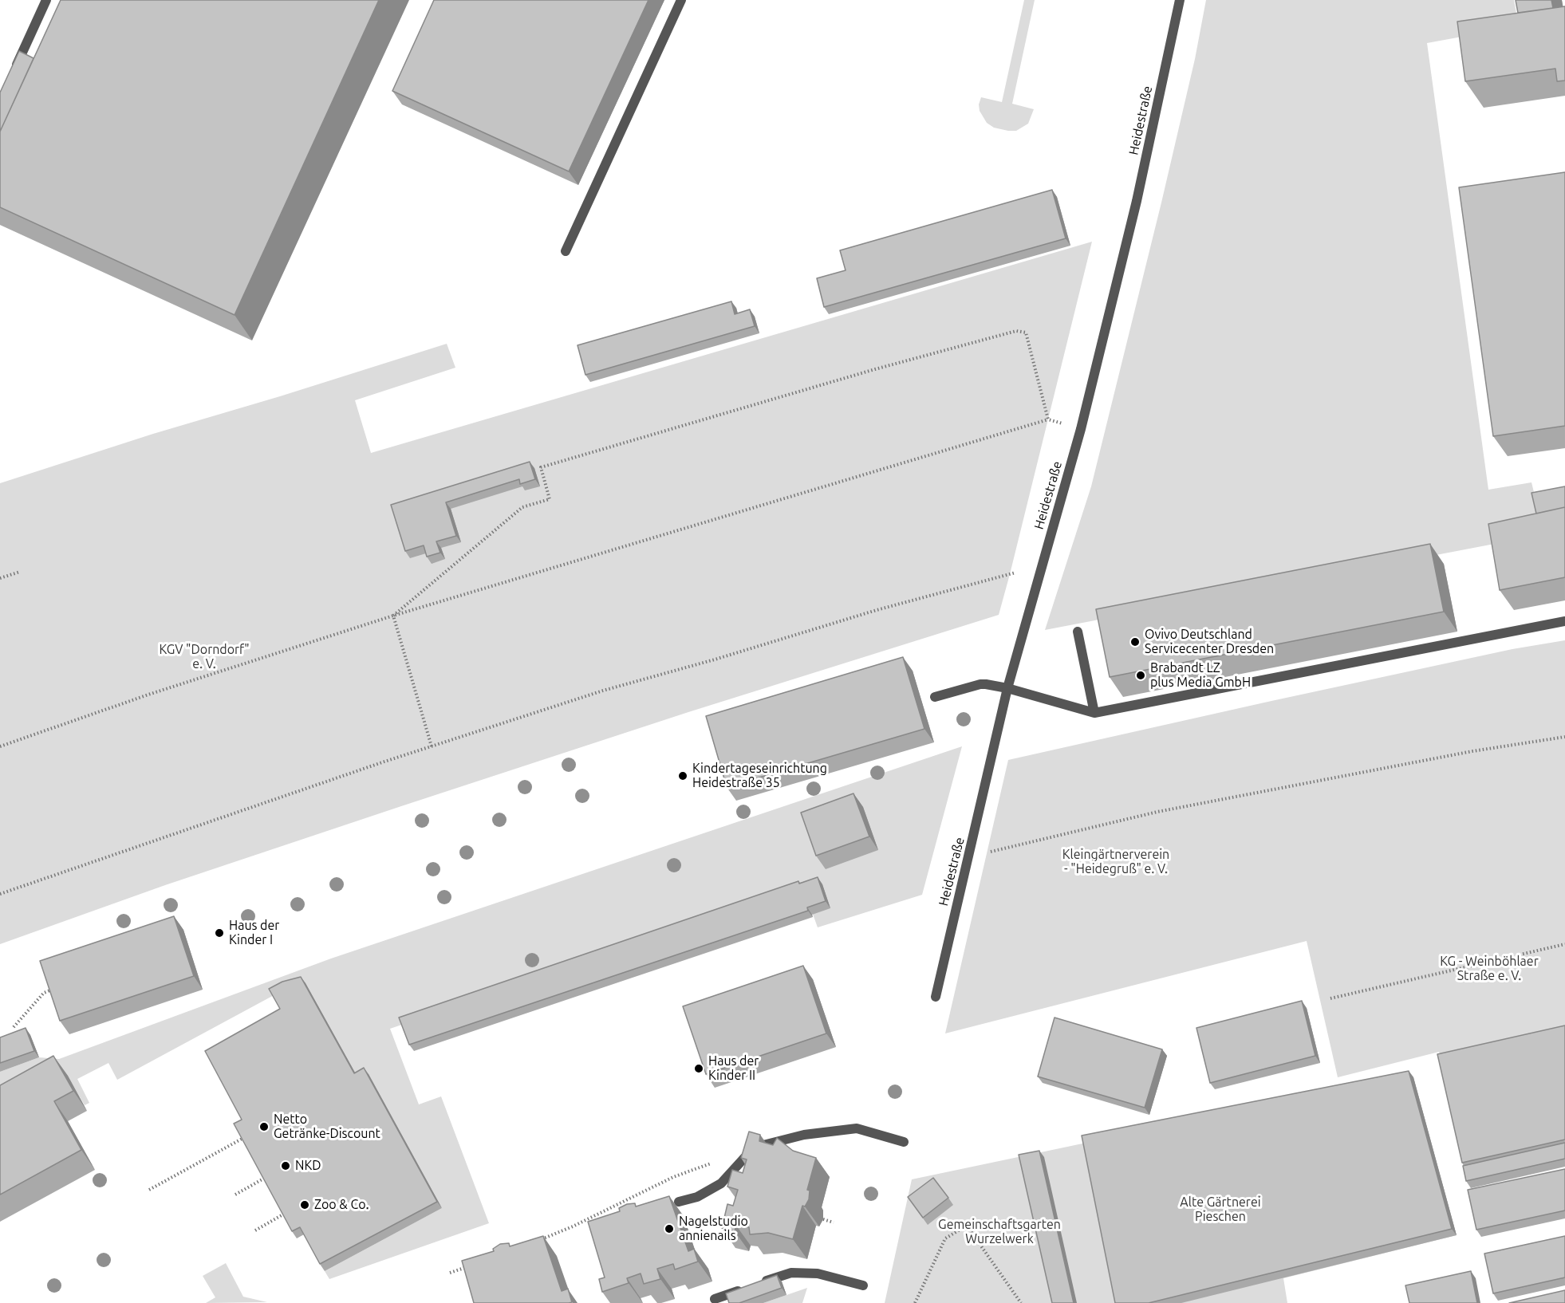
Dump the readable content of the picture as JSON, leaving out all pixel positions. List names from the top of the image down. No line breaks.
{"streets":{"street":["Heidestraße"]},"parks":["KGV \"Dorndorf\" e. V.","Kleingärtnerverein - \"Heidegruß\" e. V.","KG - Weinböhlaer Straße e. V.","Alte Gärtnerei Pieschen","Gemeinschaftsgarten Wurzelwerk"],"places":["Ovivo Deutschland Servicecenter Dresden","Brabandt LZ plus Media GmbH","Kindertageseinrichtung Heidestraße 35","Haus der Kinder I","Haus der Kinder II","Netto Getränke-Discount","NKD","Zoo & Co.","Nagelstudio annienails"]}
